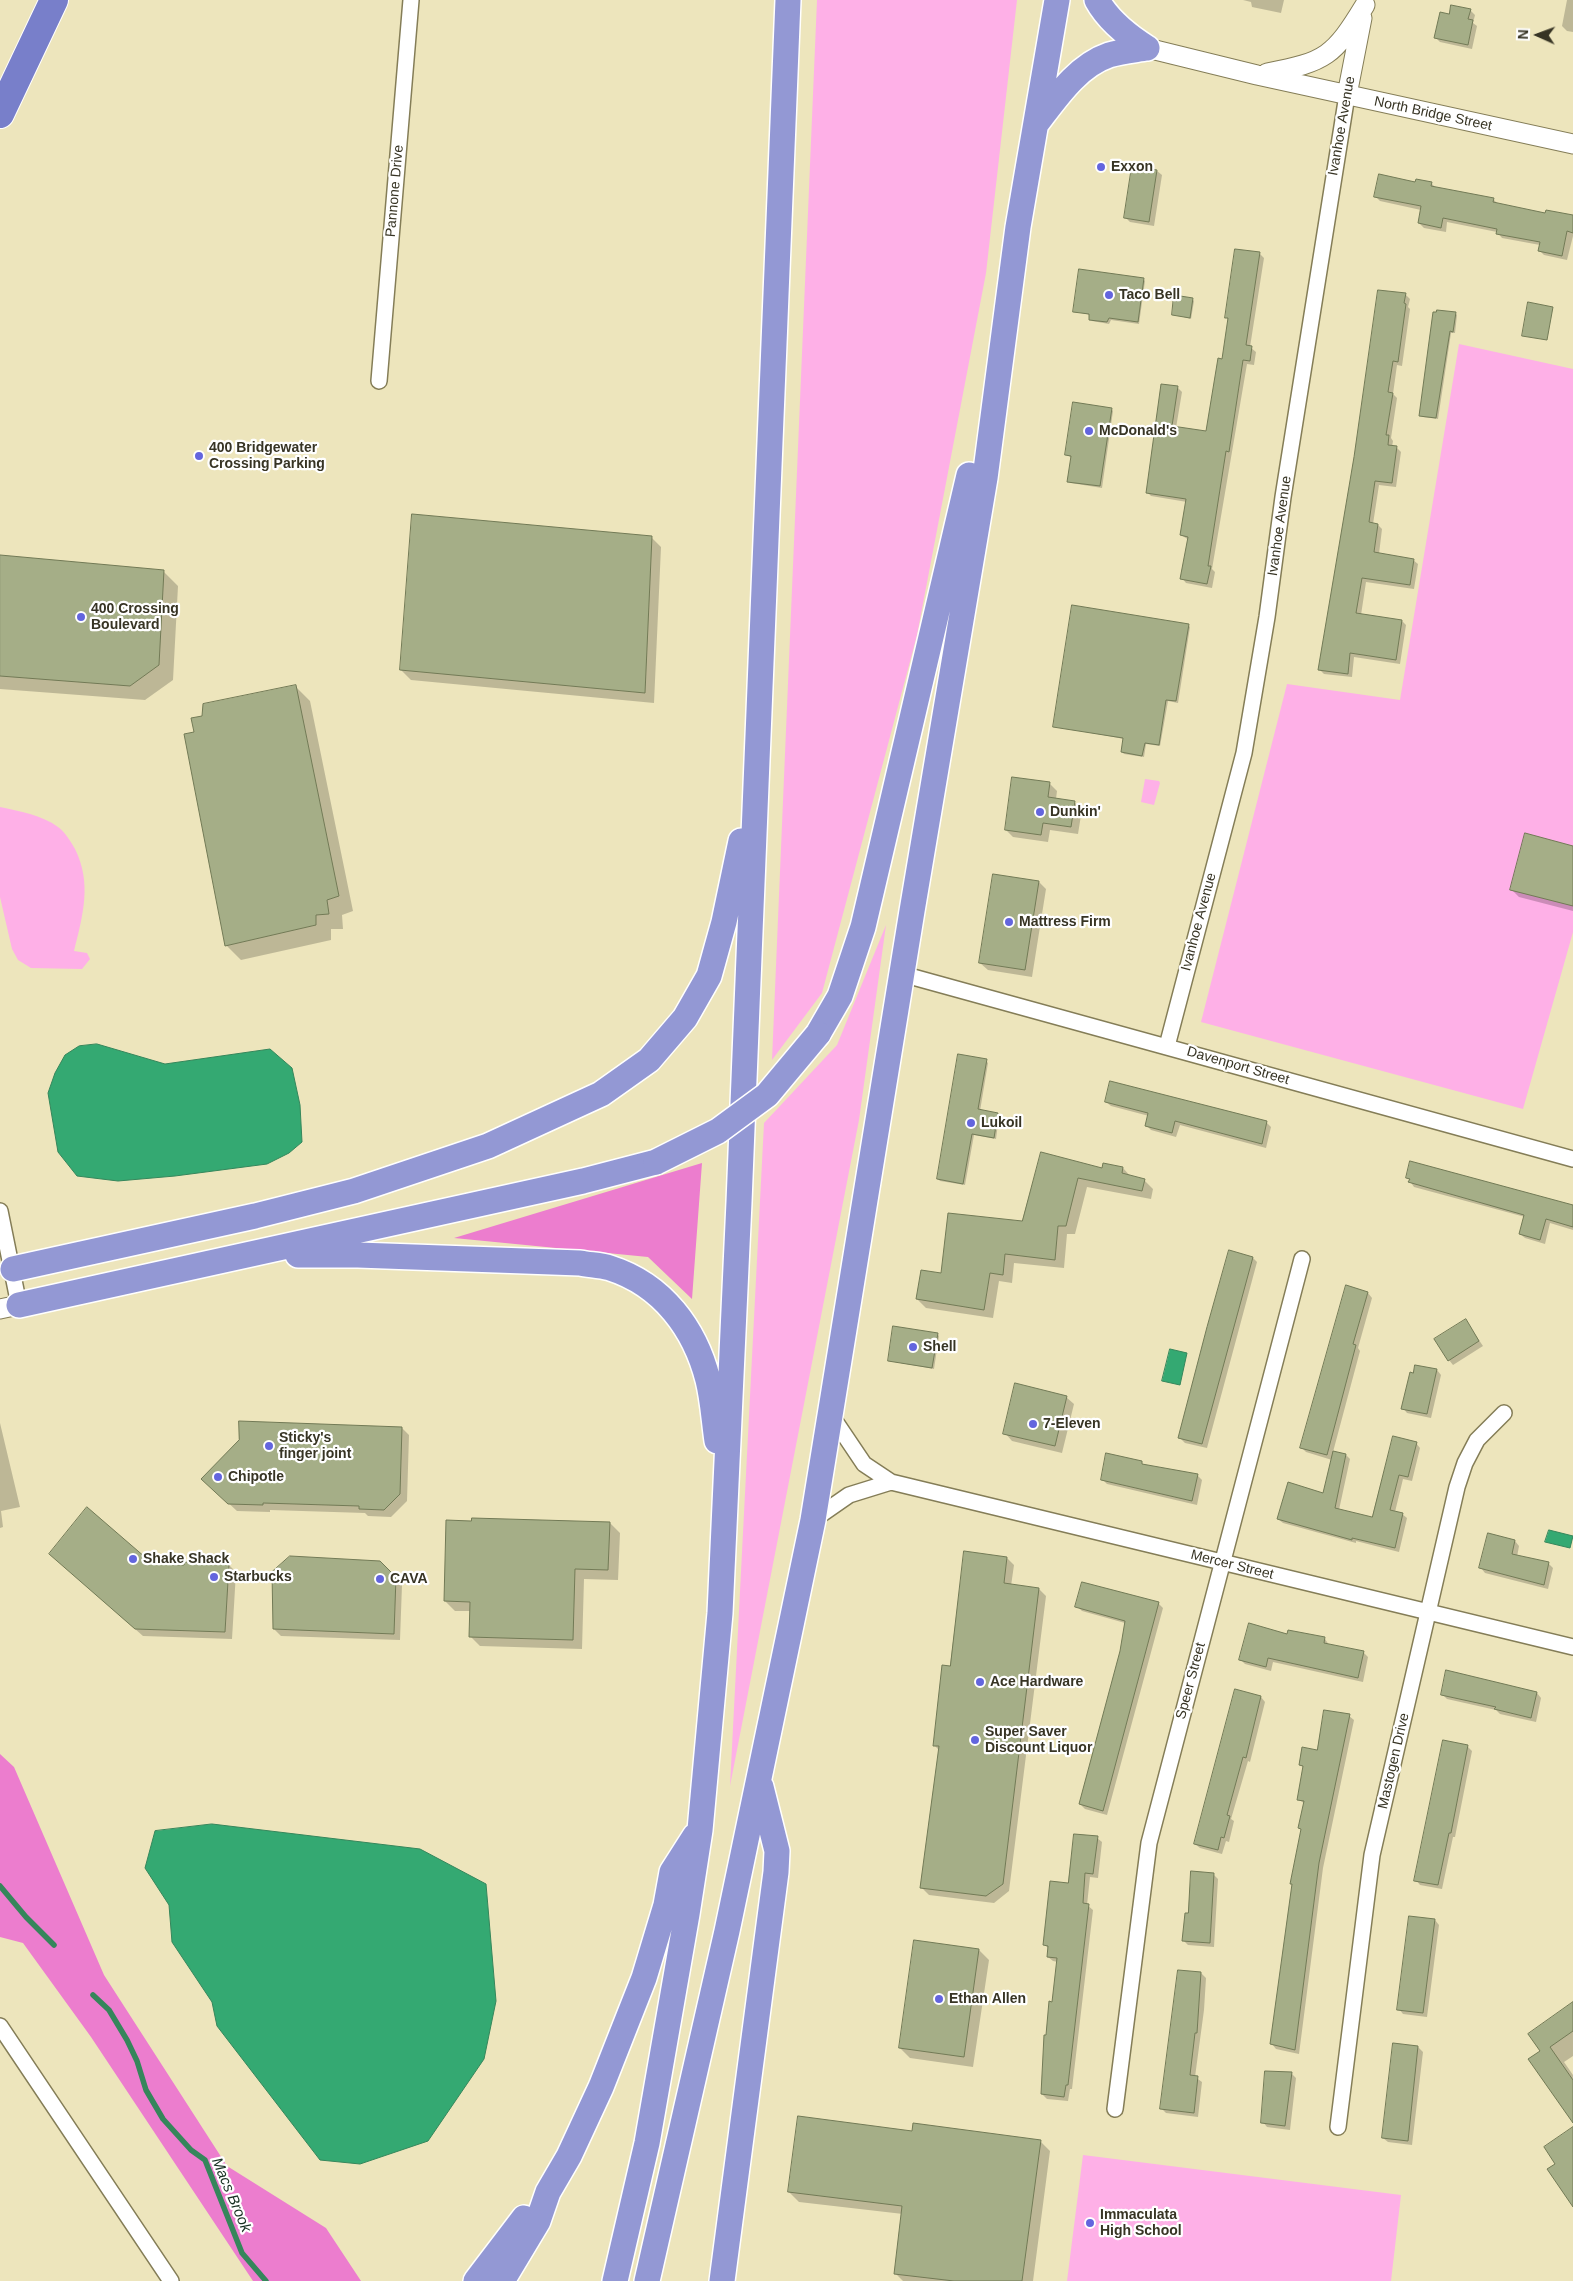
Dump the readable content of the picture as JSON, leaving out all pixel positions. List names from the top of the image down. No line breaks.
{"streets":{"street":["North Bridge Street","Ivanhoe Avenue","Pannone Drive","Davenport Street","Mercer Street","Speer Street","Mastogen Drive"]},"crossings":[["North Bridge Street","Ivanhoe Avenue"],["Ivanhoe Avenue","Davenport Street"],["Mercer Street","Speer Street"],["Mercer Street","Mastogen Drive"]],"water":["Macs Brook"],"places":["Exxon","Taco Bell","McDonald's","400 Bridgewater Crossing Parking","400 Crossing Boulevard","Dunkin'","Mattress Firm","Lukoil","Shell","7-Eleven","Sticky's finger joint","Chipotle","Shake Shack","Starbucks","CAVA","Ace Hardware","Super Saver Discount Liquor","Ethan Allen","Immaculata High School"],"north":"left"}
